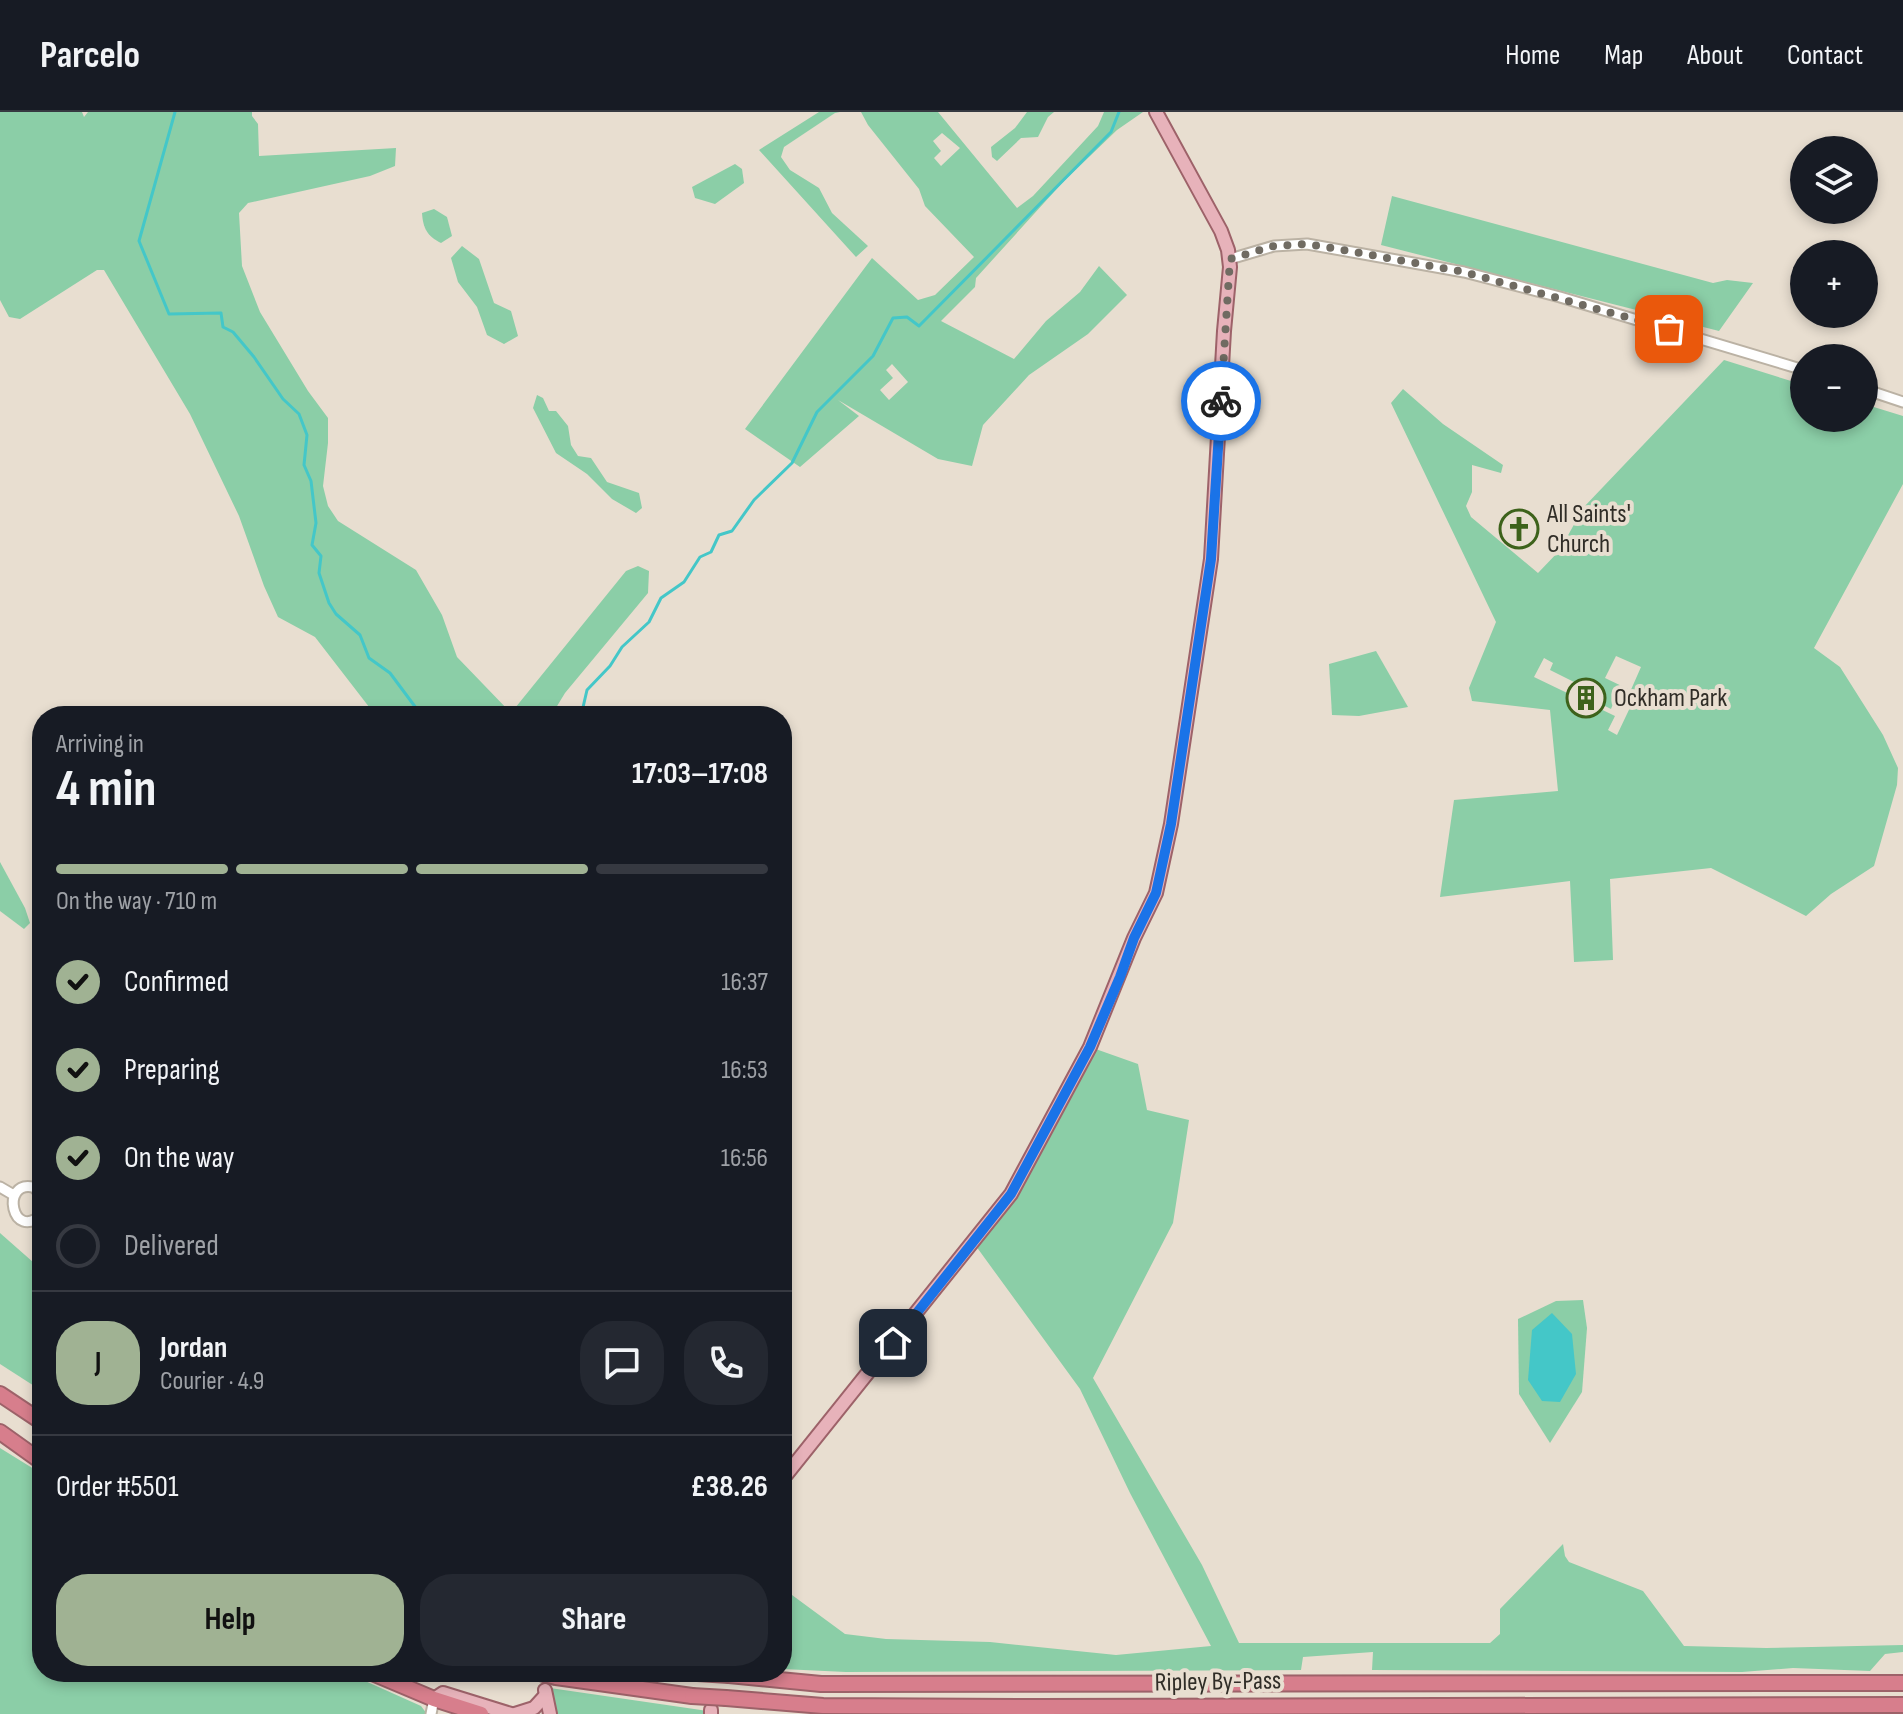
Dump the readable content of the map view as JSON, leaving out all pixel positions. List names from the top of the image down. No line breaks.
{"streets":{"highway":["Ripley By-Pass"]},"places":{"church":["All Saints' Church"],"building":["Ockham Park"]},"page":{"header":"Parcelo","nav":["Home","Map","About","Contact"],"map_buttons":["+","−"],"heading":["4 min","Arriving in","17:03–17:08"],"panel":["Jordan","Courier · 4.9","Order #5501","£38.26"],"bar":"On the way · 710 m","list":[["Confirmed","16:37"],["Preparing","16:53"],["On the way","16:56"],"Delivered"],"round":"J","buttons":["Help","Share"]}}
